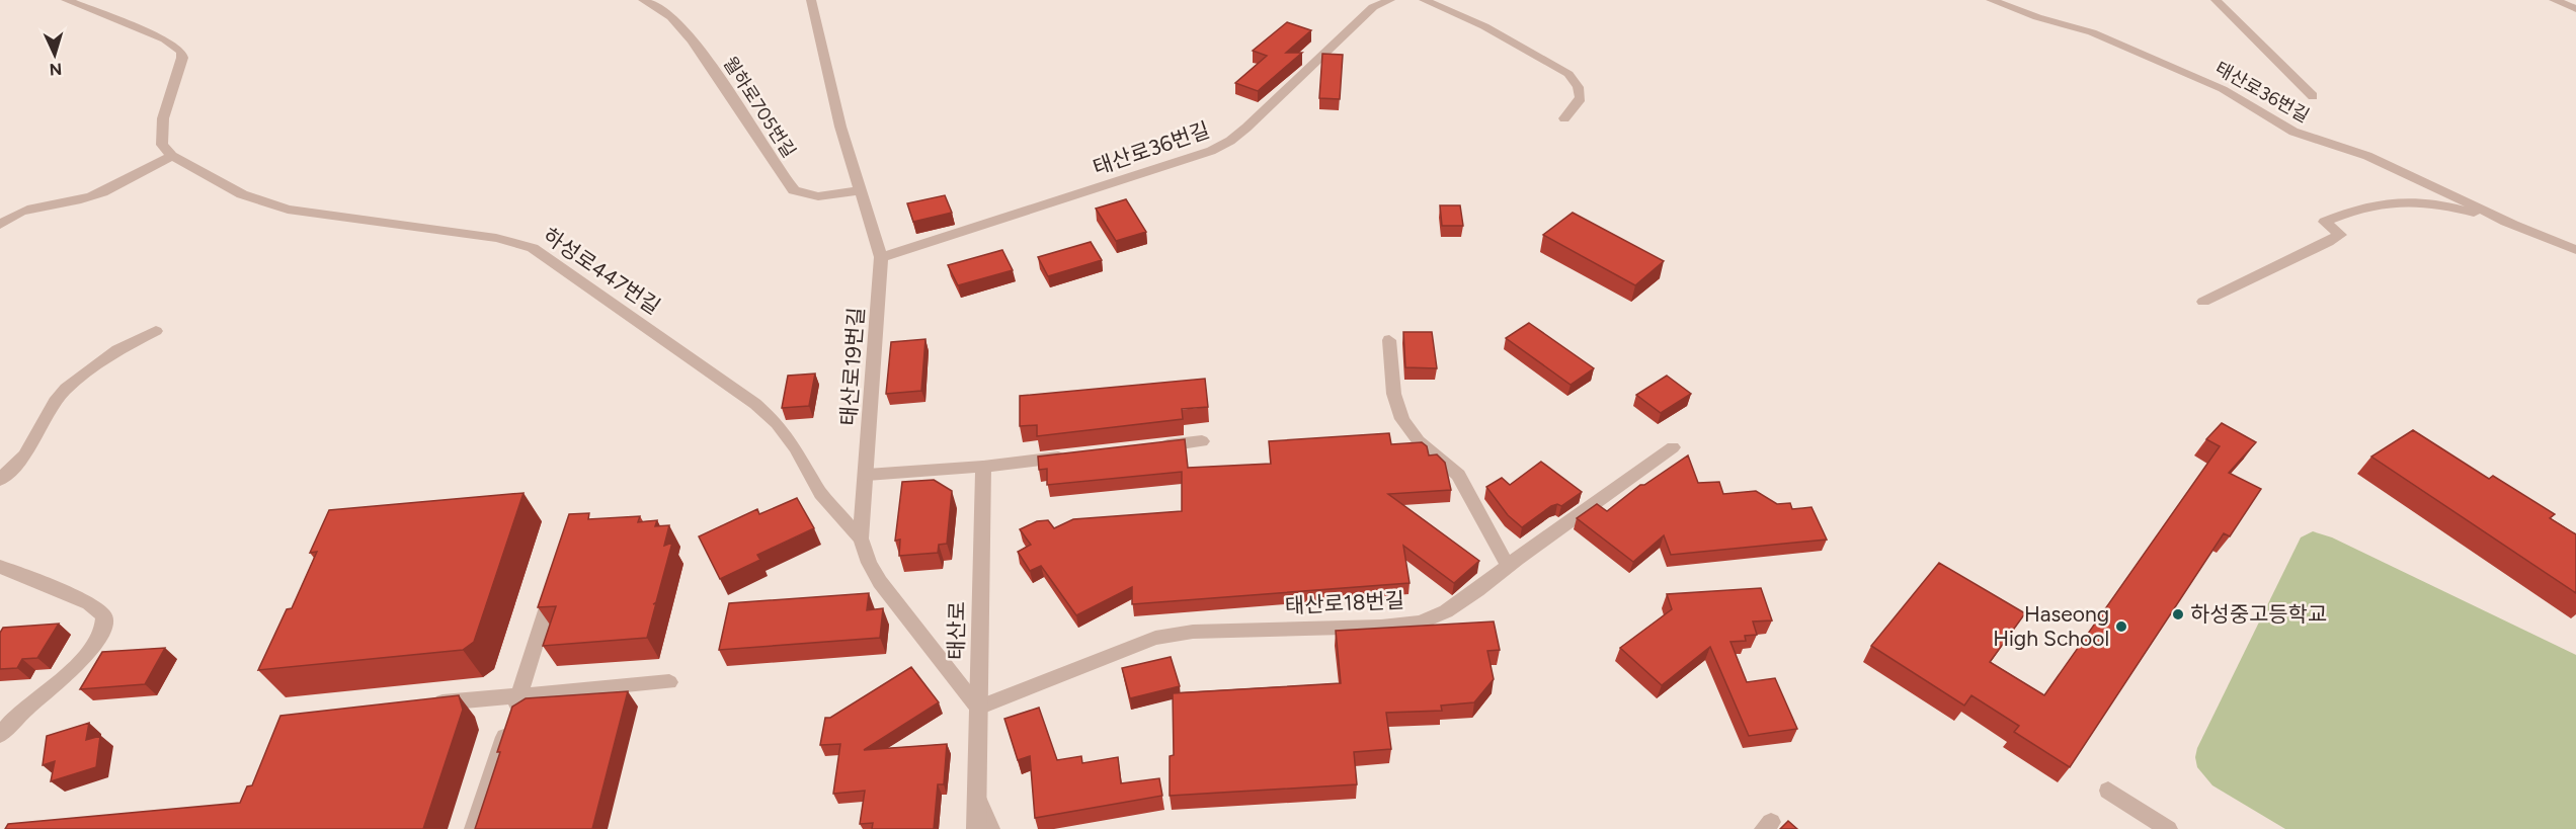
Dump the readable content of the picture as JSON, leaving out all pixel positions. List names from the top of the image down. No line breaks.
{"streets":{"street":["태산로36번길","월하로705번길","하성로447번길","태산로19번길","태산로18번길","태산로"]},"crossings":[["태산로36번길","태산로19번길"],["월하로705번길","태산로19번길"],["하성로447번길","태산로19번길"],["태산로19번길","태산로18번길"],["태산로19번길","태산로"],["태산로18번길","태산로"]],"places":["하성중고등학교","Haseong High School"],"north":"bottom"}
